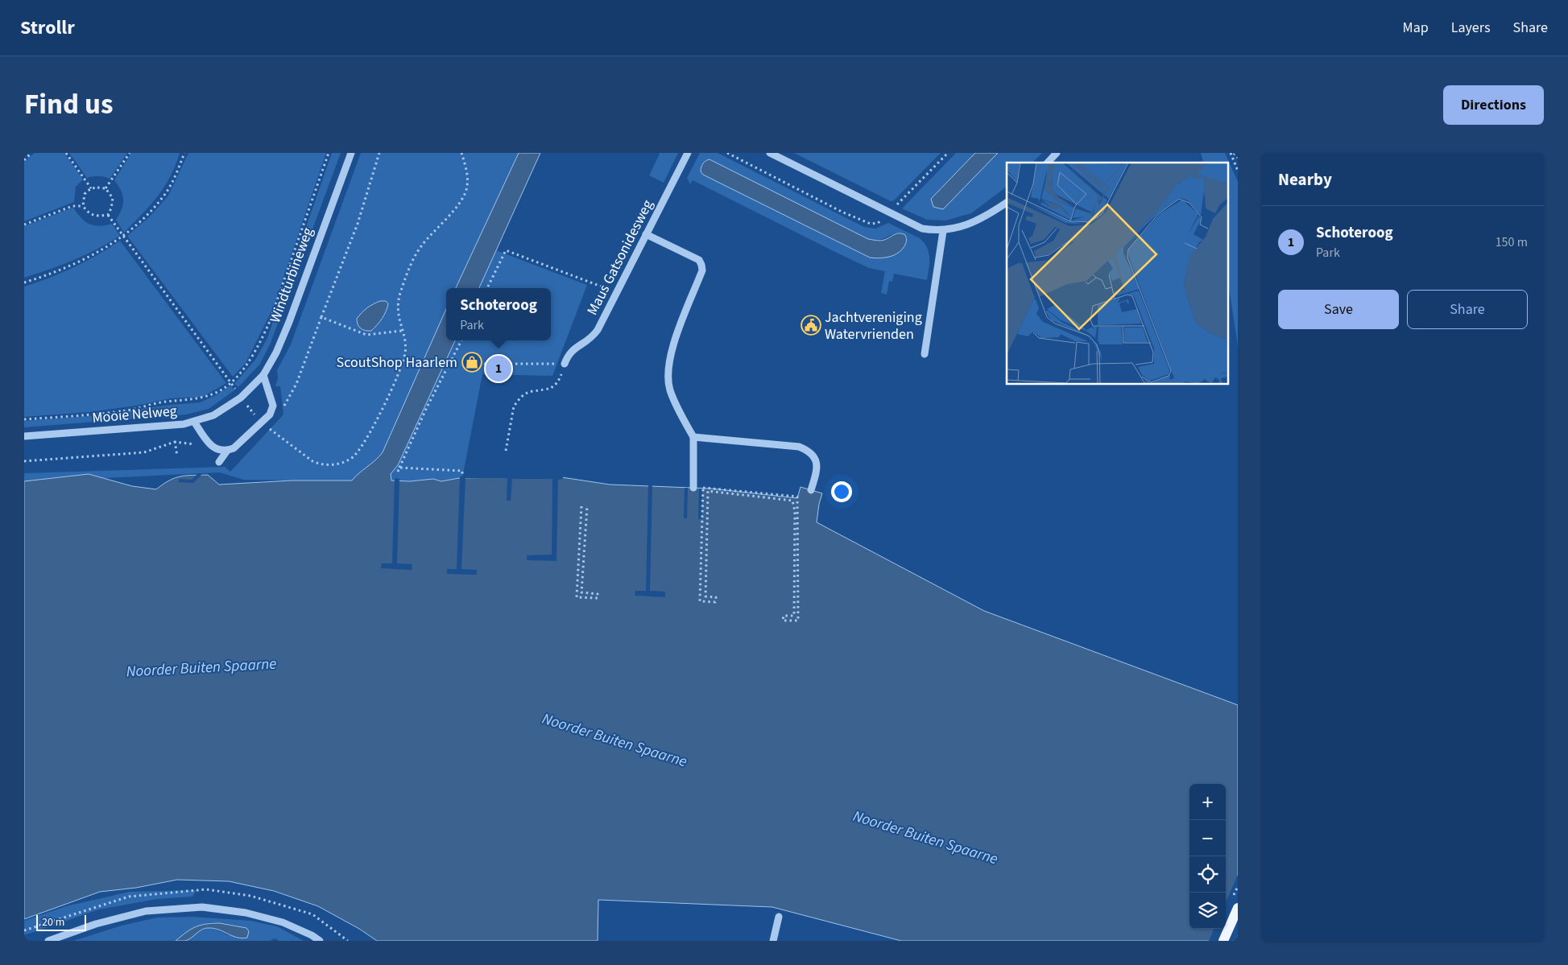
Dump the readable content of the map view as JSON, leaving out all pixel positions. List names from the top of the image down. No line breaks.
{"streets":{"street":["Maus Gatsonidesweg","Windturbineweg","Mooie Nelweg"]},"crossings":[["Windturbineweg","Mooie Nelweg"]],"water":["Noorder Buiten Spaarne"],"places":{"public building":["Jachtvereniging Watervrienden"],"shop":["ScoutShop Haarlem"]},"scale_bar":"20 m","page":{"header":"Strollr","nav":["Map","Layers","Share"],"title":"Find us","buttons":["Directions",["Save","Share"]],"heading":"Nearby","list":[{"mark":"1","name":"Schoteroog","note":"Park","value":"150 m"}],"popup":["Schoteroog","Park"],"pins":"1","map_buttons":["+","−"],"scale":"20 m"}}
